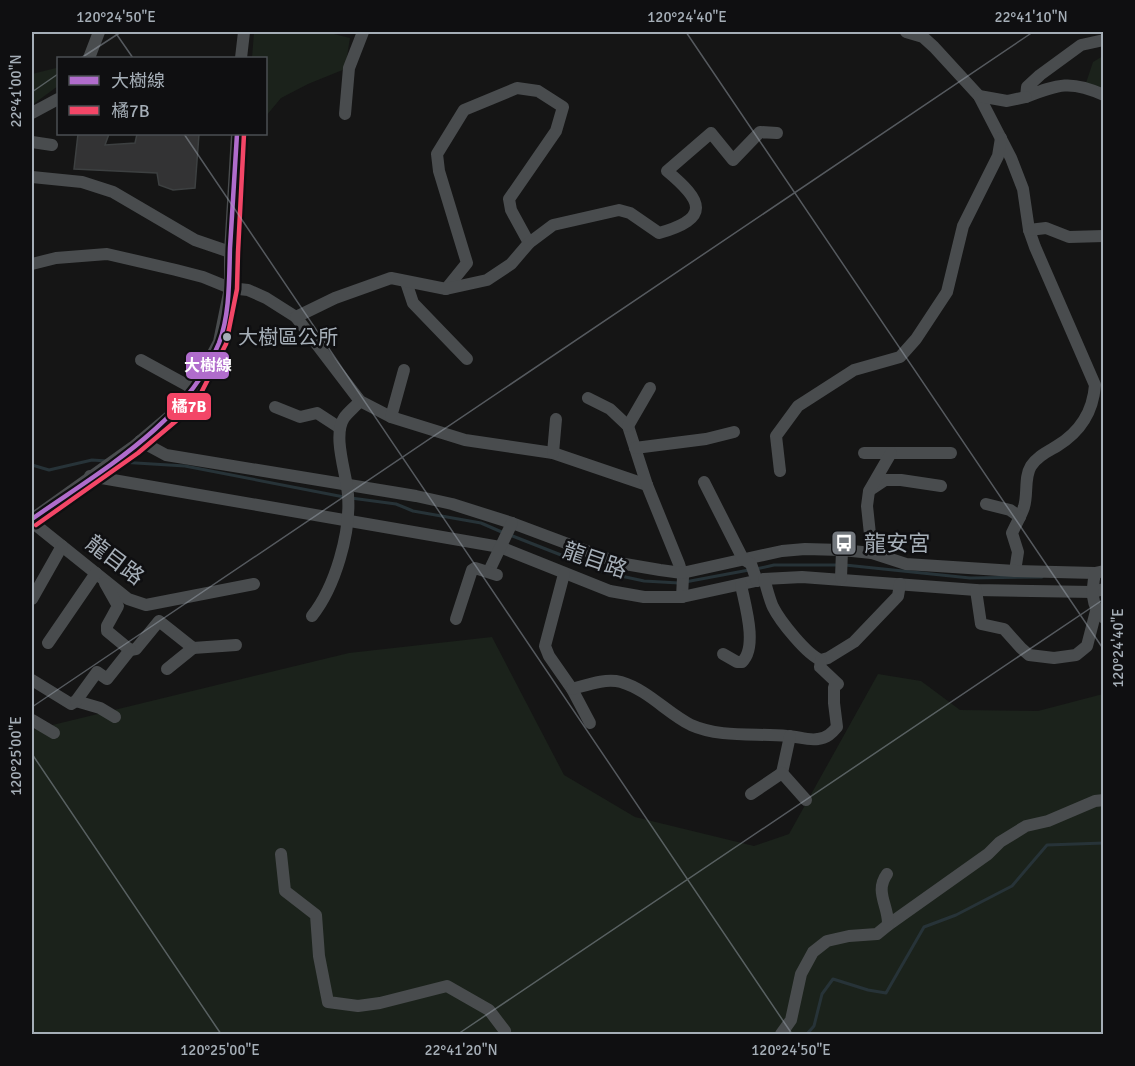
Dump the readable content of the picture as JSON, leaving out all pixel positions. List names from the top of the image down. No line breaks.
{"streets":{"street":["龍目路"]},"places":{"other":["大樹區公所"],"bus stop":["龍安宮"]},"lines":["transit line 大樹線","transit line 橘7B"],"legend":["大樹線","橘7B"],"coordinates":["120°24'50\"E","120°24'40\"E","22°41'10\"N","22°41'00\"N","120°25'00\"E","22°41'20\"N"]}
